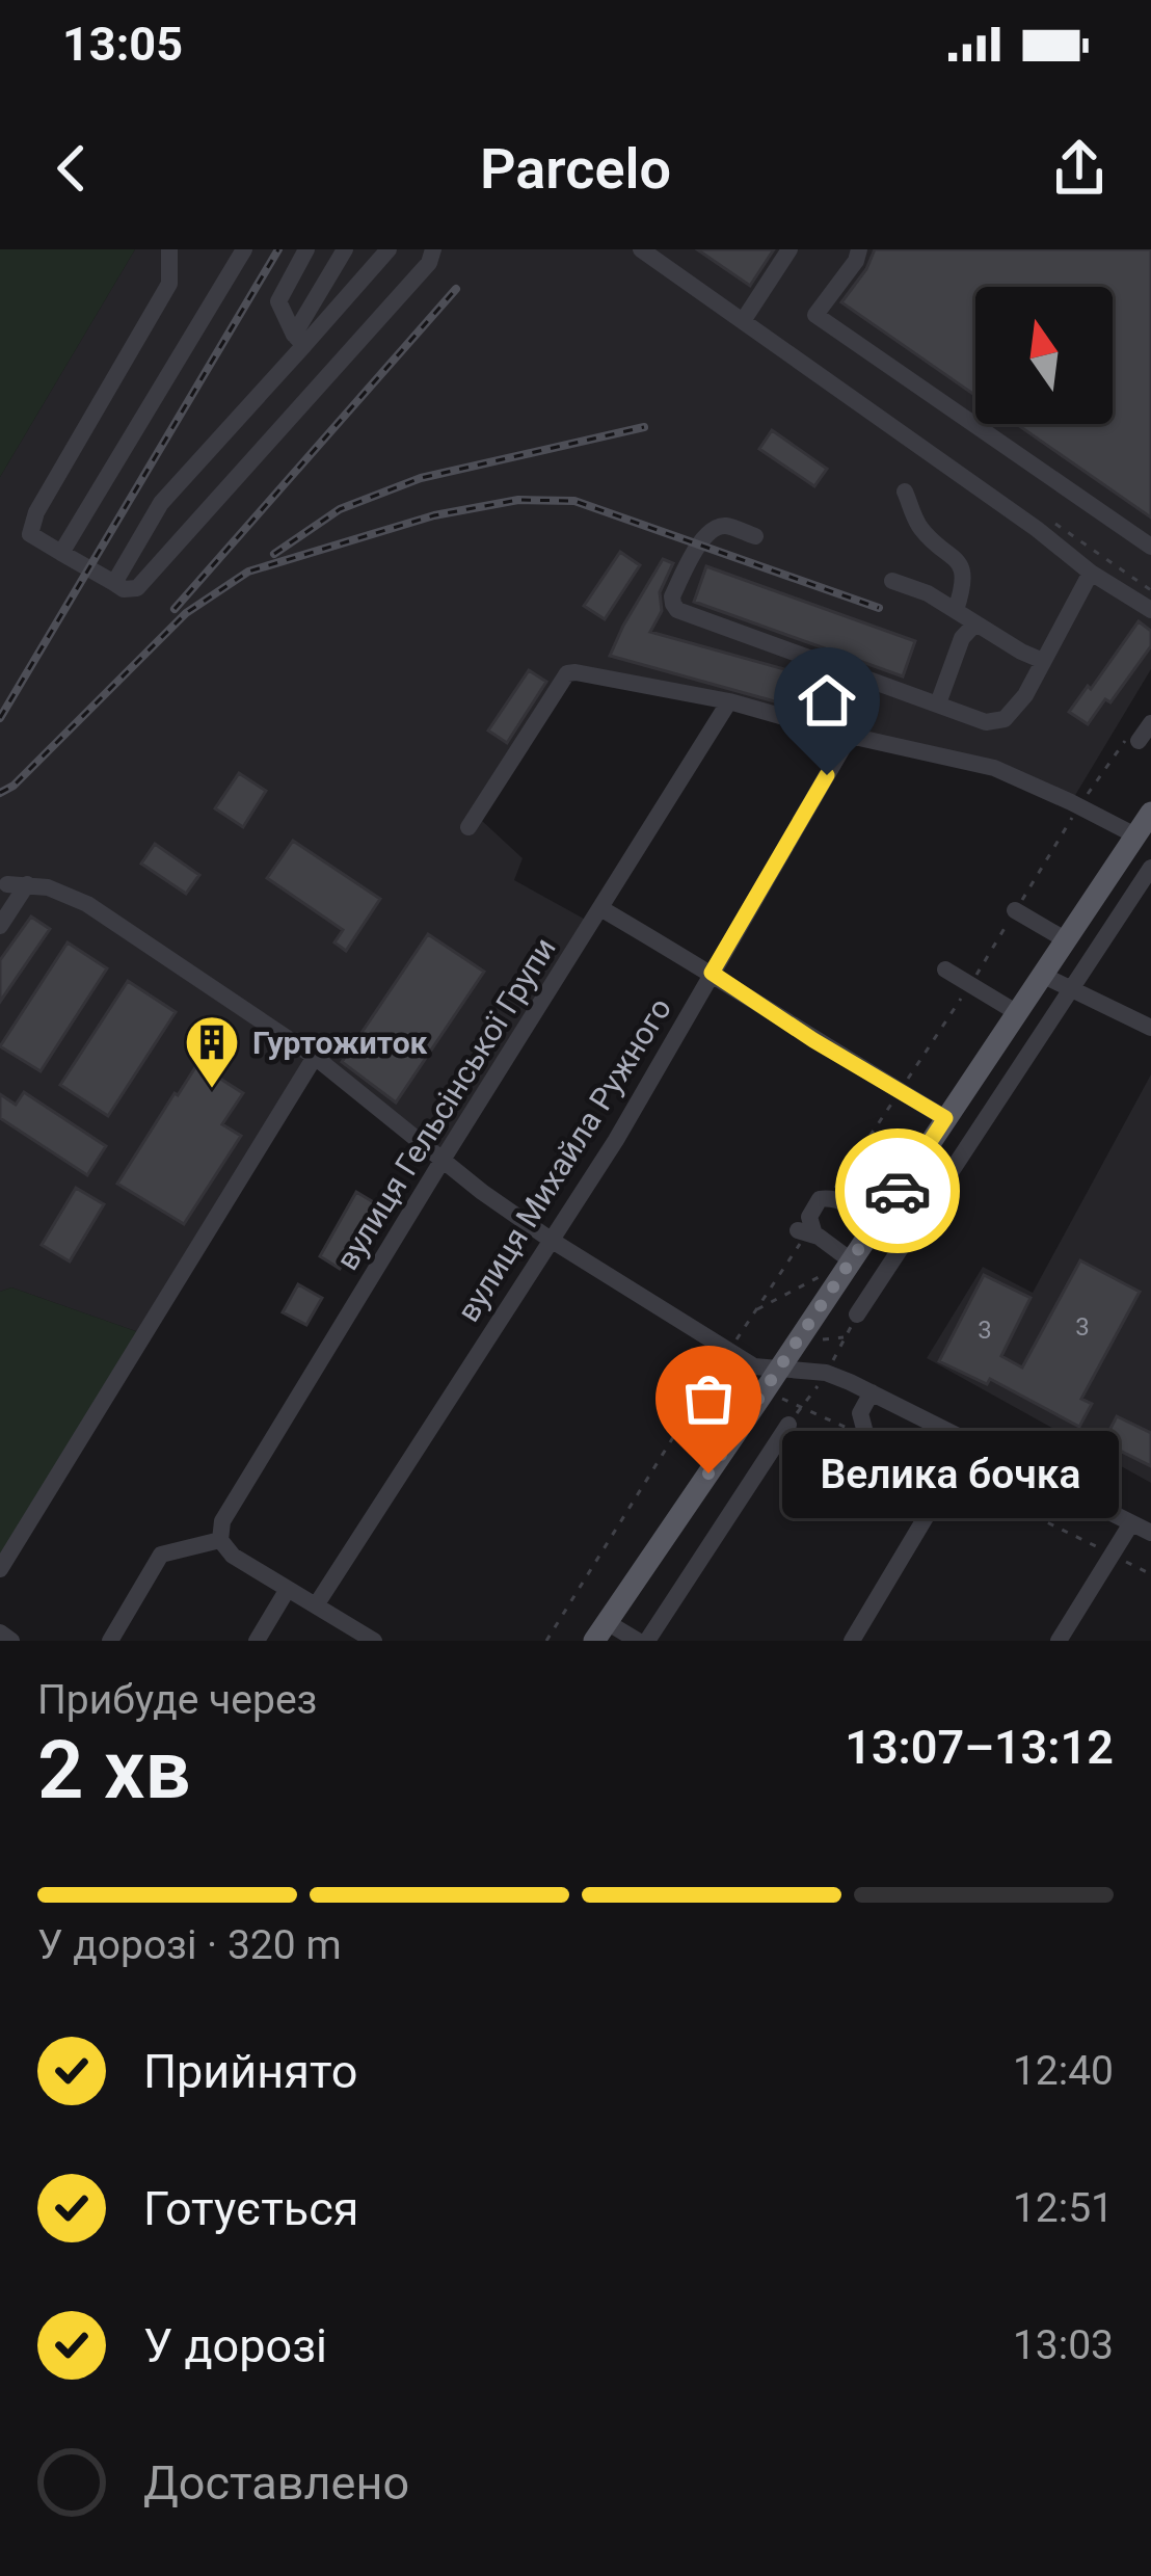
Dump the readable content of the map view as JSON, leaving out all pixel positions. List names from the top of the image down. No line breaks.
{"streets":{"street":["вулиця Гельсінської Групи","вулиця Михайла Ружного"]},"places":{"building":["Гуртожиток"],"other":["Велика бочка"]},"house_numbers":["3","3"],"north":"top","page":{"status":"13:05","header":"Parcelo","bubble":"Велика бочка","heading":["2 хв","Прибуде через","13:07–13:12"],"bar":"У дорозі · 320 m","list":[["Прийнято","12:40"],["Готується","12:51"],["У дорозі","13:03"],"Доставлено"]}}
